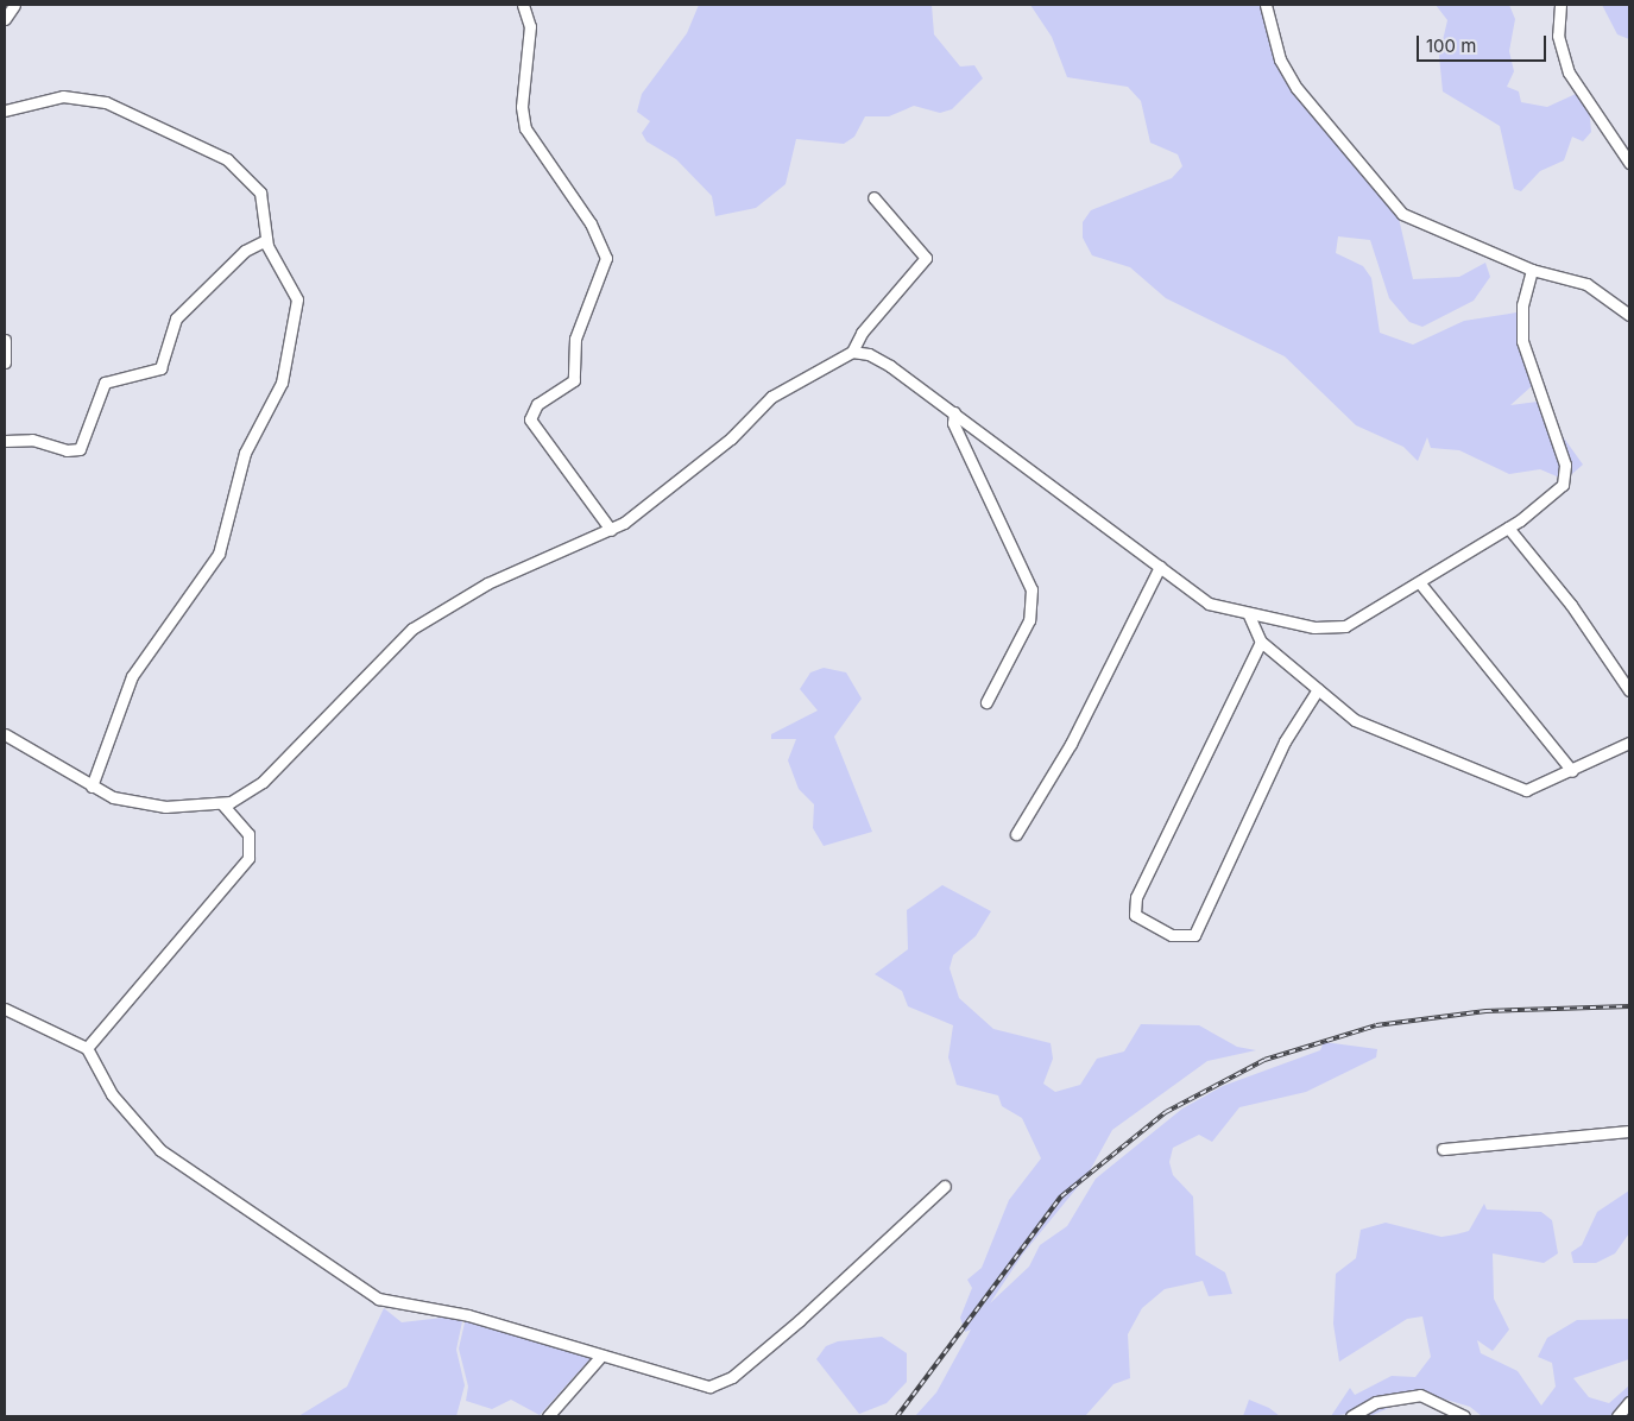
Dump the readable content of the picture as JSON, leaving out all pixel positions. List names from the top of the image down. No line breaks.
{"scale_bar":"100 m"}
